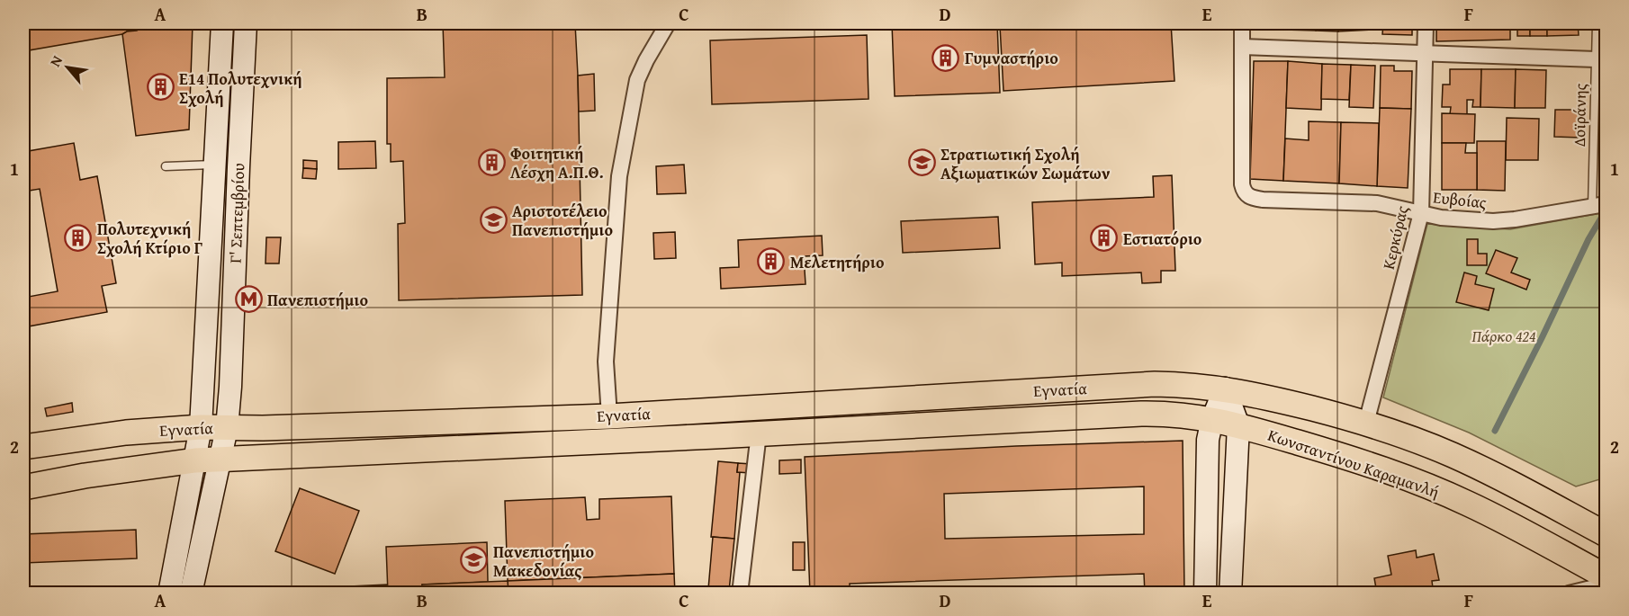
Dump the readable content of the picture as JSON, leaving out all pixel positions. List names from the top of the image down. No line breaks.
{"streets":{"main road":["Γ' Σεπτεμβρίου","Εγνατία","Κωνσταντίνου Καραμανλή"],"street":["Ευβοίας","Κερκύρας"],"lane":["Δοϊράνης"]},"crossings":[["Δοϊράνης","Ευβοίας"],["Ευβοίας","Κερκύρας"],["Γ' Σεπτεμβρίου","Εγνατία"],["Εγνατία","Κωνσταντίνου Καραμανλή"]],"parks":["Πάρκο 424"],"places":{"building":["Γυμναστήριο","E14 Πολυτεχνική Σχολή","Φοιτητική Λέσχη Α.Π.Θ.","Πολυτεχνική Σχολή Κτίριο Γ","Εστιατόριο","Μελετητήριο"],"school or university":["Στρατιωτική Σχολή Αξιωματικών Σωμάτων","Αριστοτέλειο Πανεπιστήμιο","Πανεπιστήμιο Μακεδονίας"],"metro station":["Πανεπιστήμιο"]},"north":"top left","grid":{"columns":["A","B","C","D","E","F"],"rows":["1","2"]}}
